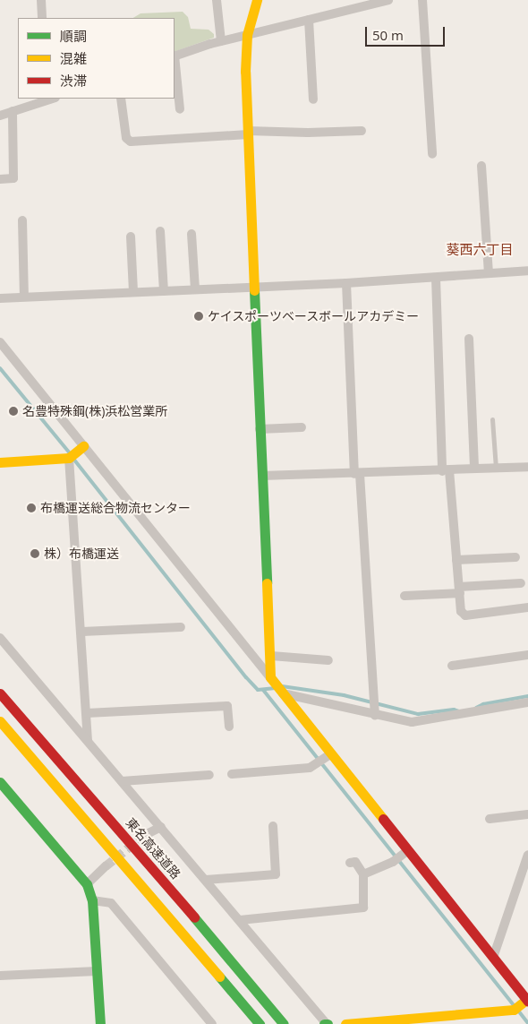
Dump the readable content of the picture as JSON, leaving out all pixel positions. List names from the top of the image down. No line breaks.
{"streets":{"main road":["東名高速道路"]},"districts":["葵西六丁目"],"places":["ケイスポーツベースボールアカデミー","名豊特殊鋼(株)浜松営業所","布橋運送総合物流センター","株）布橋運送"],"legend":["順調","混雑","渋滞"],"scale_bar":"50 m"}
